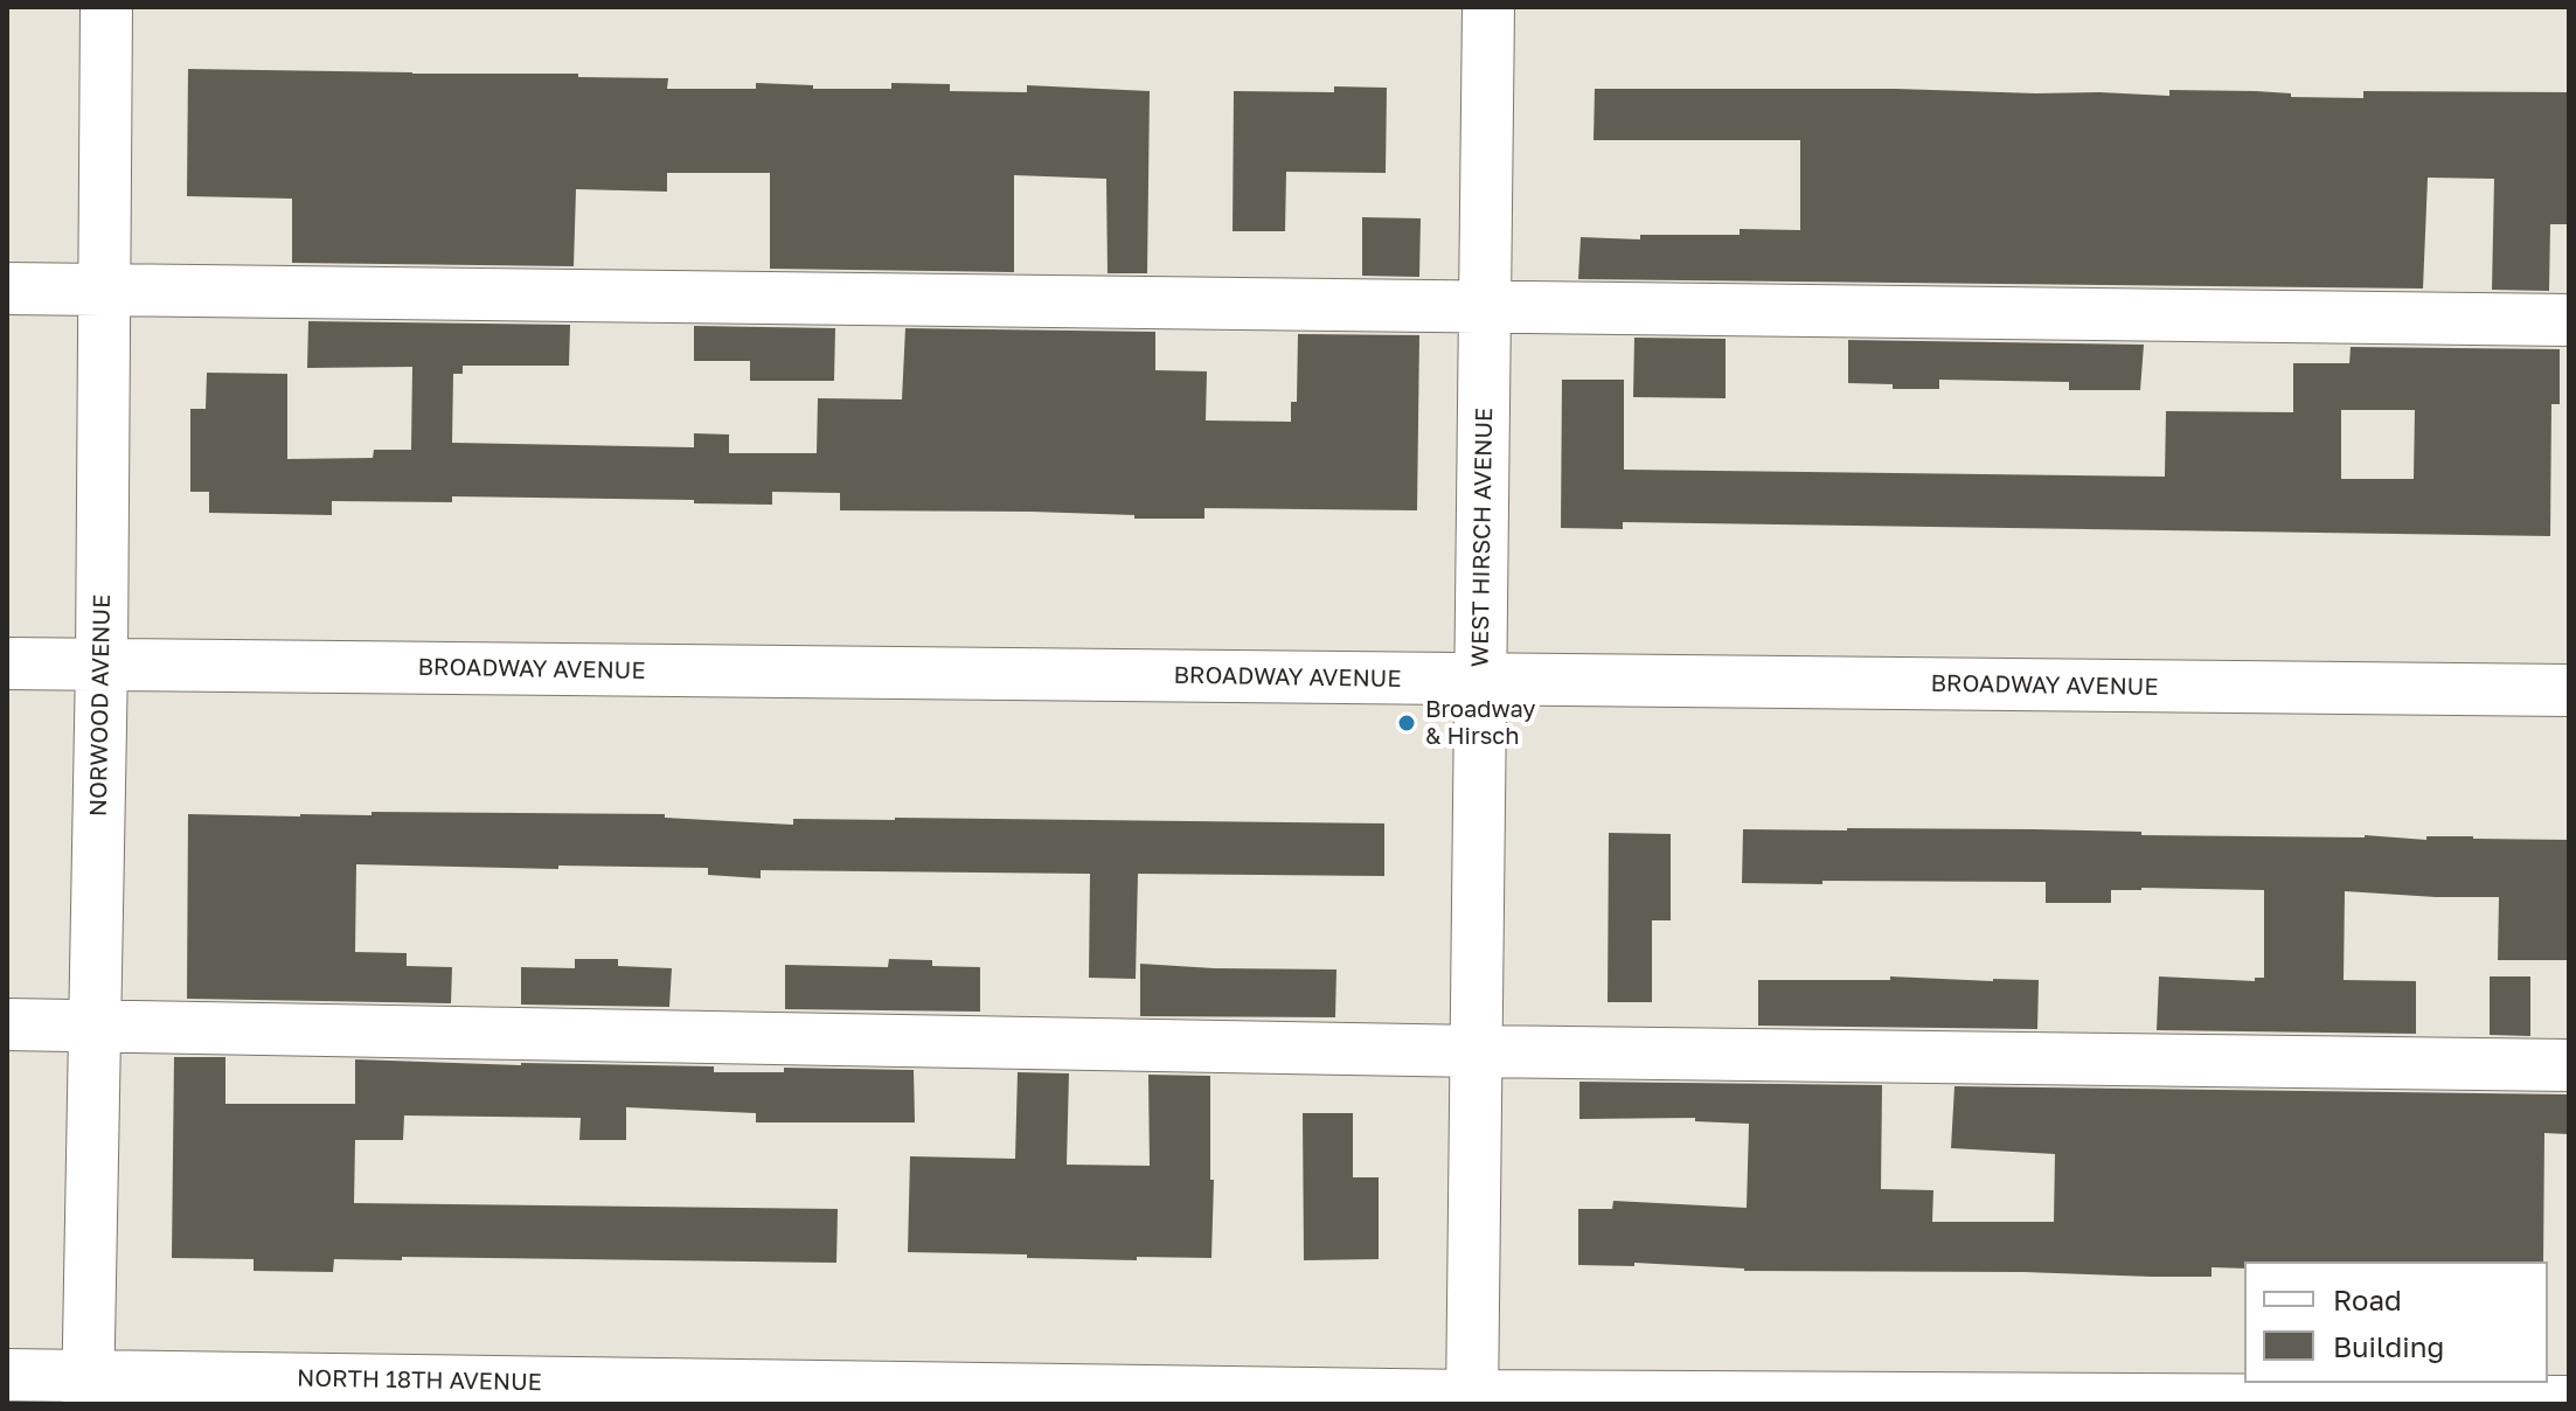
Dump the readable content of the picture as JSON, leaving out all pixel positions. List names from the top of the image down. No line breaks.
{"streets":{"street":["WEST HIRSCH AVENUE","BROADWAY AVENUE","NORWOOD AVENUE","NORTH 18TH AVENUE"]},"crossings":[["WEST HIRSCH AVENUE","BROADWAY AVENUE"],["WEST HIRSCH AVENUE","NORTH 18TH AVENUE"],["BROADWAY AVENUE","NORWOOD AVENUE"],["NORWOOD AVENUE","NORTH 18TH AVENUE"]],"places":["Broadway & Hirsch"],"legend":["Road","Building"]}
